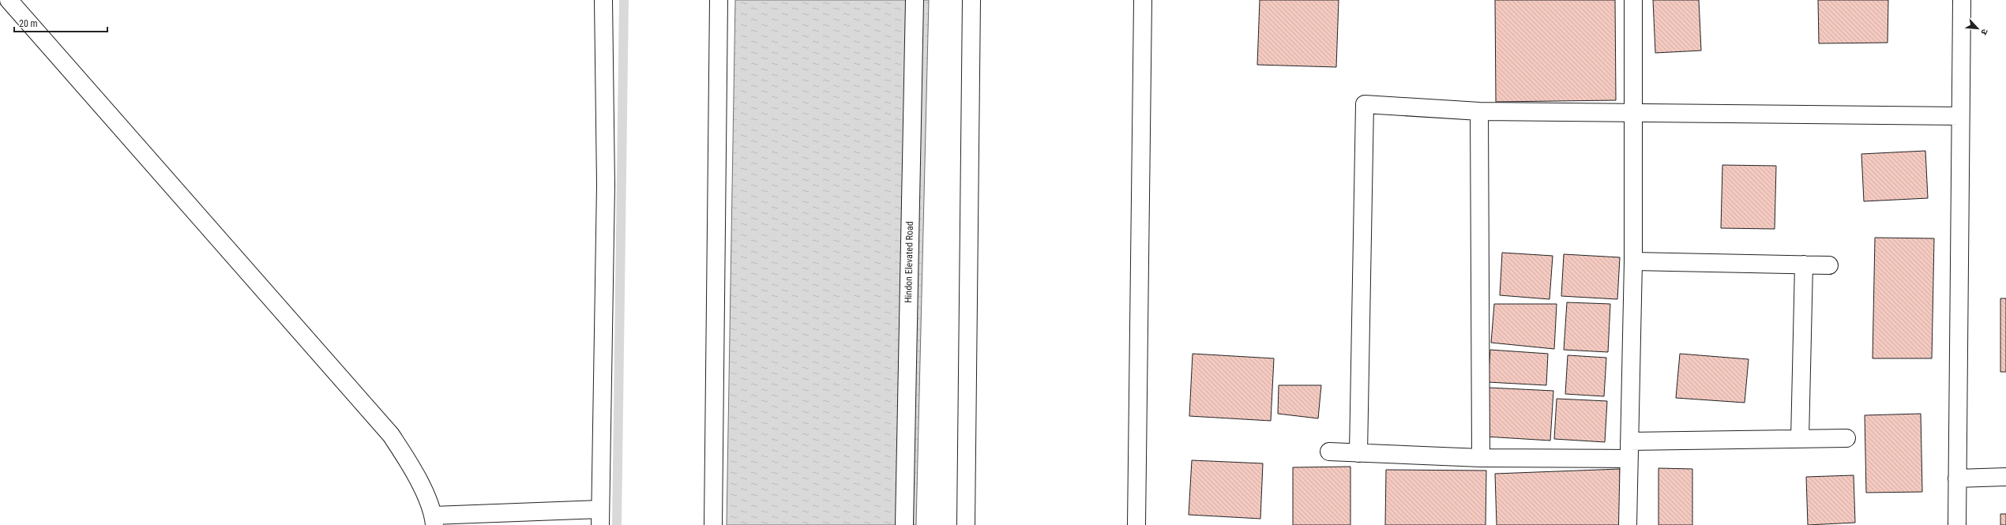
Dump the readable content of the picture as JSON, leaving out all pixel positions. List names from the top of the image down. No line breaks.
{"streets":{"main road":["Hindon Elevated Road"]},"scale_bar":"20 m","north":"bottom right"}
